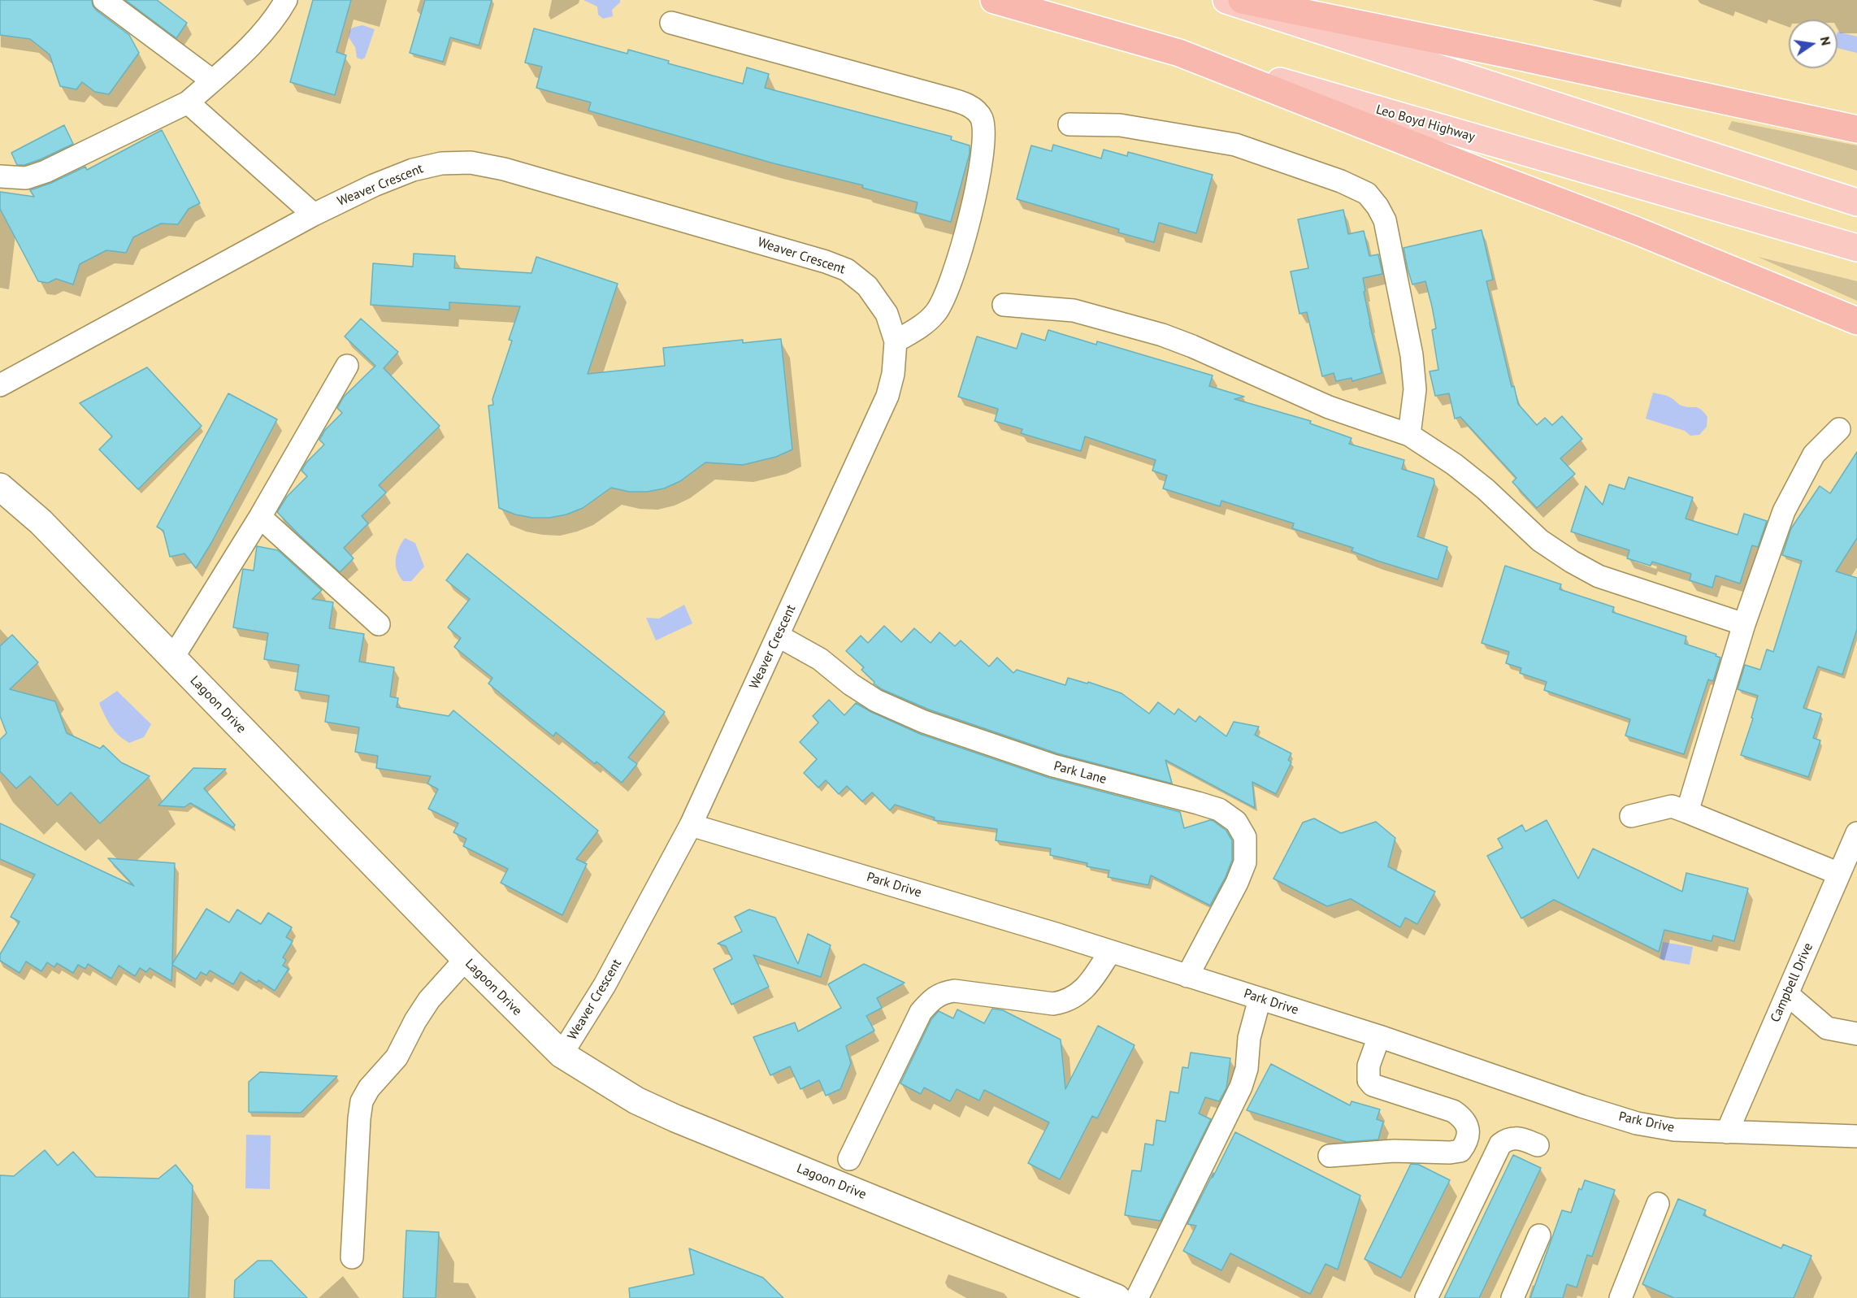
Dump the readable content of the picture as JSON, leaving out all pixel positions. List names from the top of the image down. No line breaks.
{"streets":{"highway":["Leo Boyd Highway"],"street":["Weaver Crescent","Lagoon Drive","Park Lane","Park Drive","Campbell Drive"]},"crossings":[["Weaver Crescent","Lagoon Drive"],["Weaver Crescent","Park Lane"],["Weaver Crescent","Park Drive"],["Park Lane","Park Drive"],["Park Drive","Campbell Drive"]],"north":"right"}
